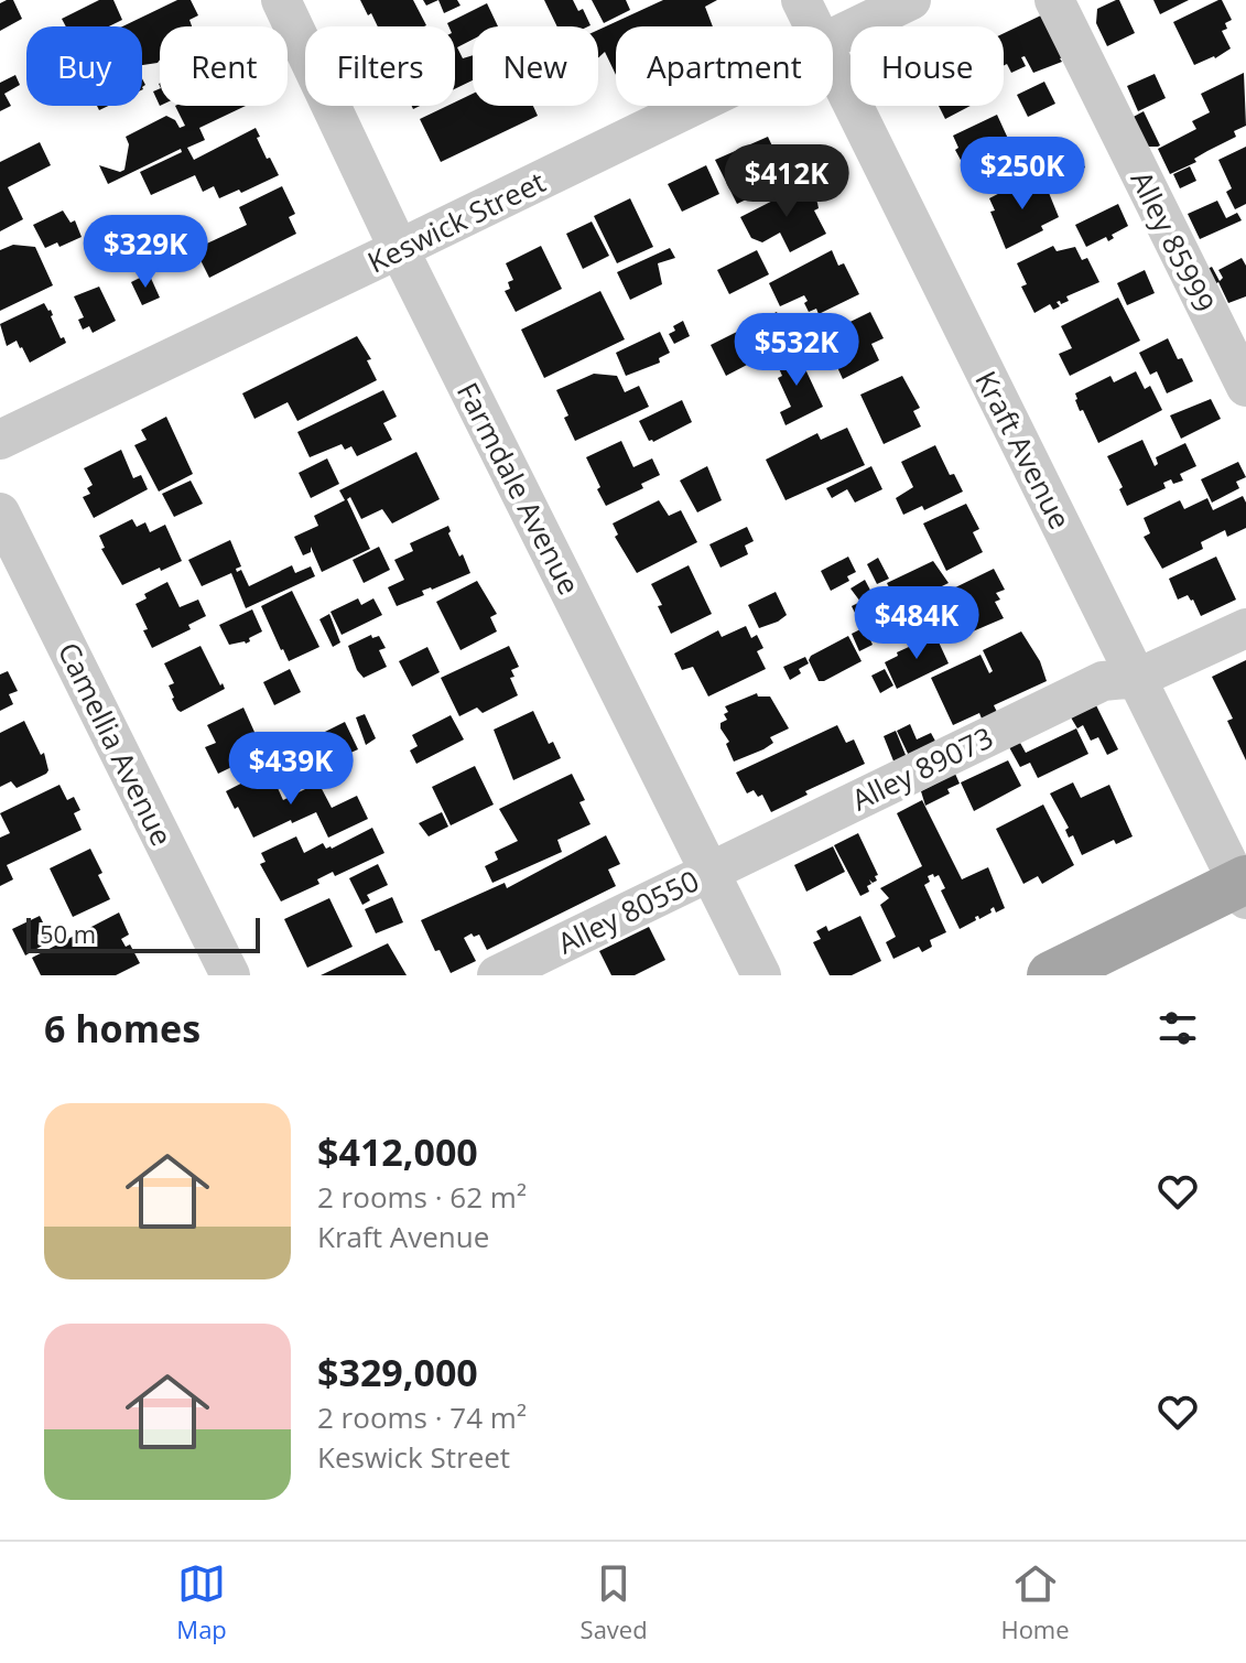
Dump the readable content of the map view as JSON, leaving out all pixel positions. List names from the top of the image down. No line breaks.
{"streets":{"street":["Keswick Street","Alley 85999","Kraft Avenue","Farmdale Avenue","Camellia Avenue","Alley 89073","Alley 80550"]},"crossings":[["Keswick Street","Farmdale Avenue"],["Kraft Avenue","Alley 89073"],["Farmdale Avenue","Alley 89073"],["Farmdale Avenue","Alley 80550"],["Alley 89073","Alley 80550"]],"scale_bar":"50 m","page":{"chip":["Buy","Rent","Filters","New","Apartment","House"],"price":["$250K","$412K","$329K","$532K","$484K","$439K"],"scale":"50 m","heading":"6 homes","list":[{"name":"$412,000","note":"2 rooms · 62 m² · Kraft Avenue"},{"name":"$329,000","note":"2 rooms · 74 m² · Keswick Street"}],"tabs":["Map","Saved","Home"]}}
